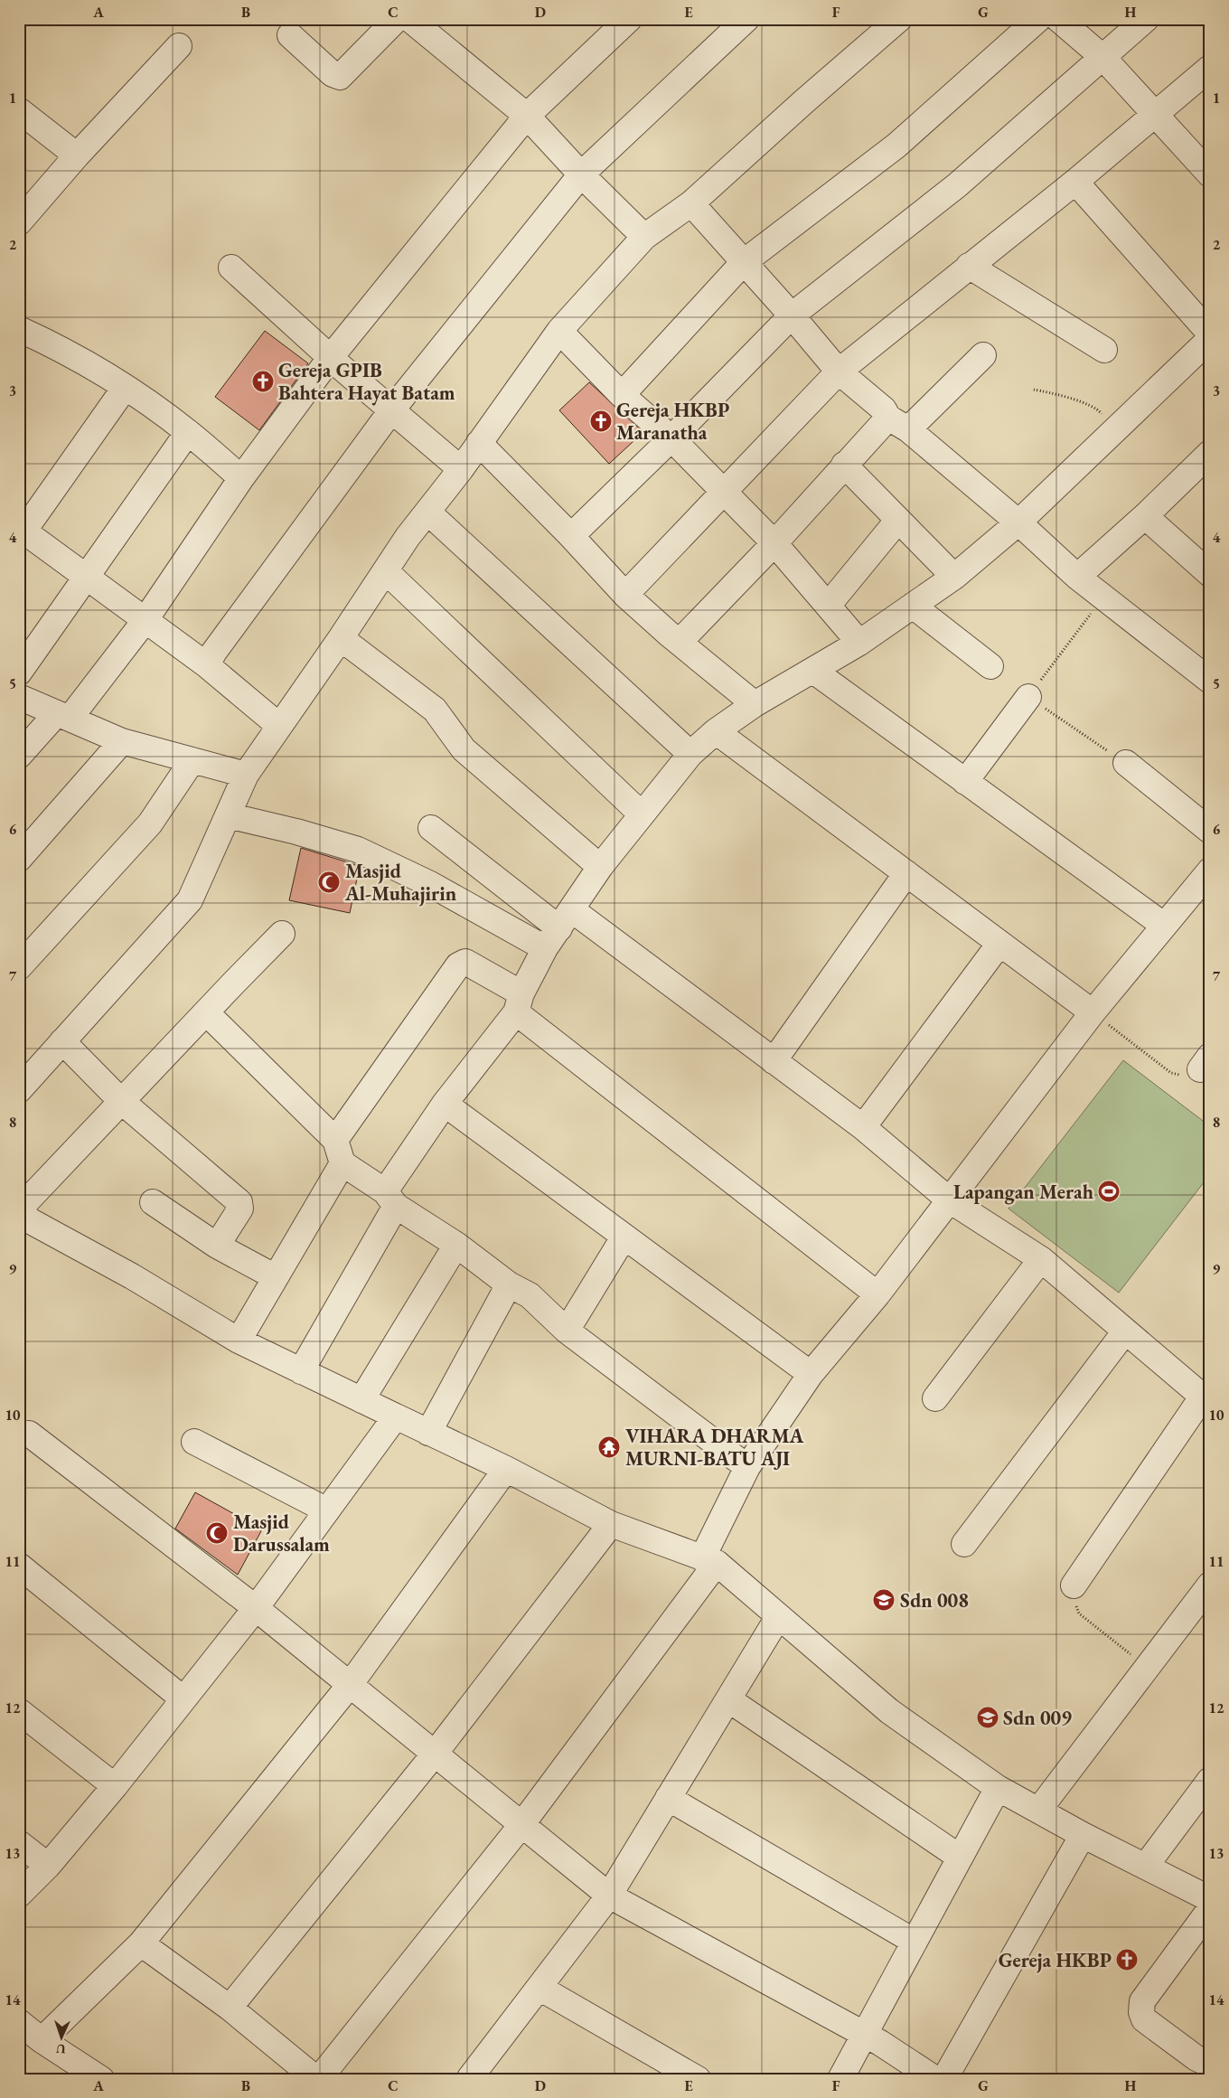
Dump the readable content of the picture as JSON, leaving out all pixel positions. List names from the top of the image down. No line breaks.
{"places":{"church":["Gereja GPIB Bahtera Hayat Batam","Gereja HKBP Maranatha","Gereja HKBP"],"mosque":["Masjid Al-Muhajirin","Masjid Darussalam"],"sports":["Lapangan Merah"],"temple":["VIHARA DHARMA MURNI-BATU AJI"],"school or university":["Sdn 008","Sdn 009"]},"north":"bottom","grid":{"columns":["A","B","C","D","E","F","G","H"],"rows":["1","2","3","4","5","6","7","8","9","10","11","12","13","14"]}}
